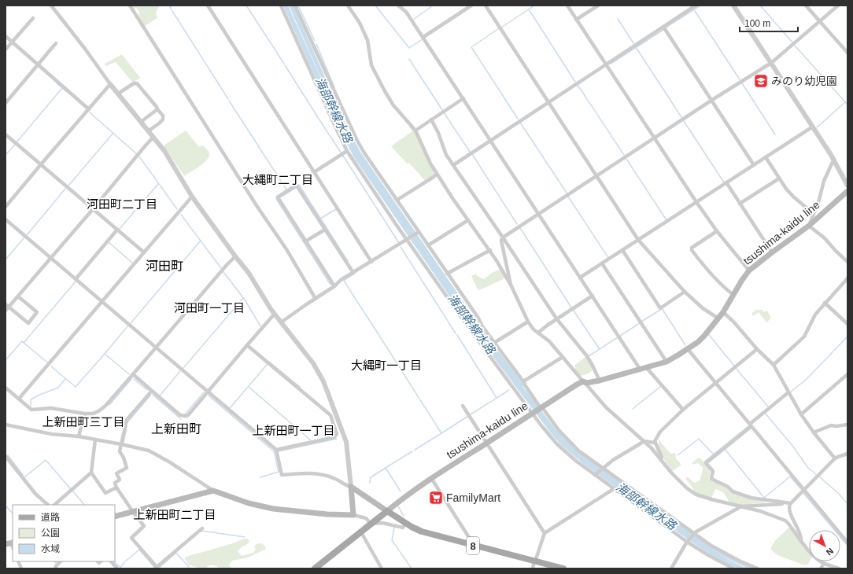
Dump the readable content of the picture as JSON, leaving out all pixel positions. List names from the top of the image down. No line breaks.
{"streets":{"main road":["tsushima-kaidu line","8"]},"crossings":[["tsushima-kaidu line","8"]],"districts":["大縄町二丁目","河田町二丁目","河田町","河田町一丁目","大縄町一丁目","上新田町三丁目","上新田町","上新田町一丁目","上新田町二丁目"],"water":["海部幹線水路"],"places":{"school or university":["みのり幼児園"],"supermarket":["FamilyMart"]},"legend":["道路","公園","水域"],"scale_bar":"100 m","north":"bottom right"}
